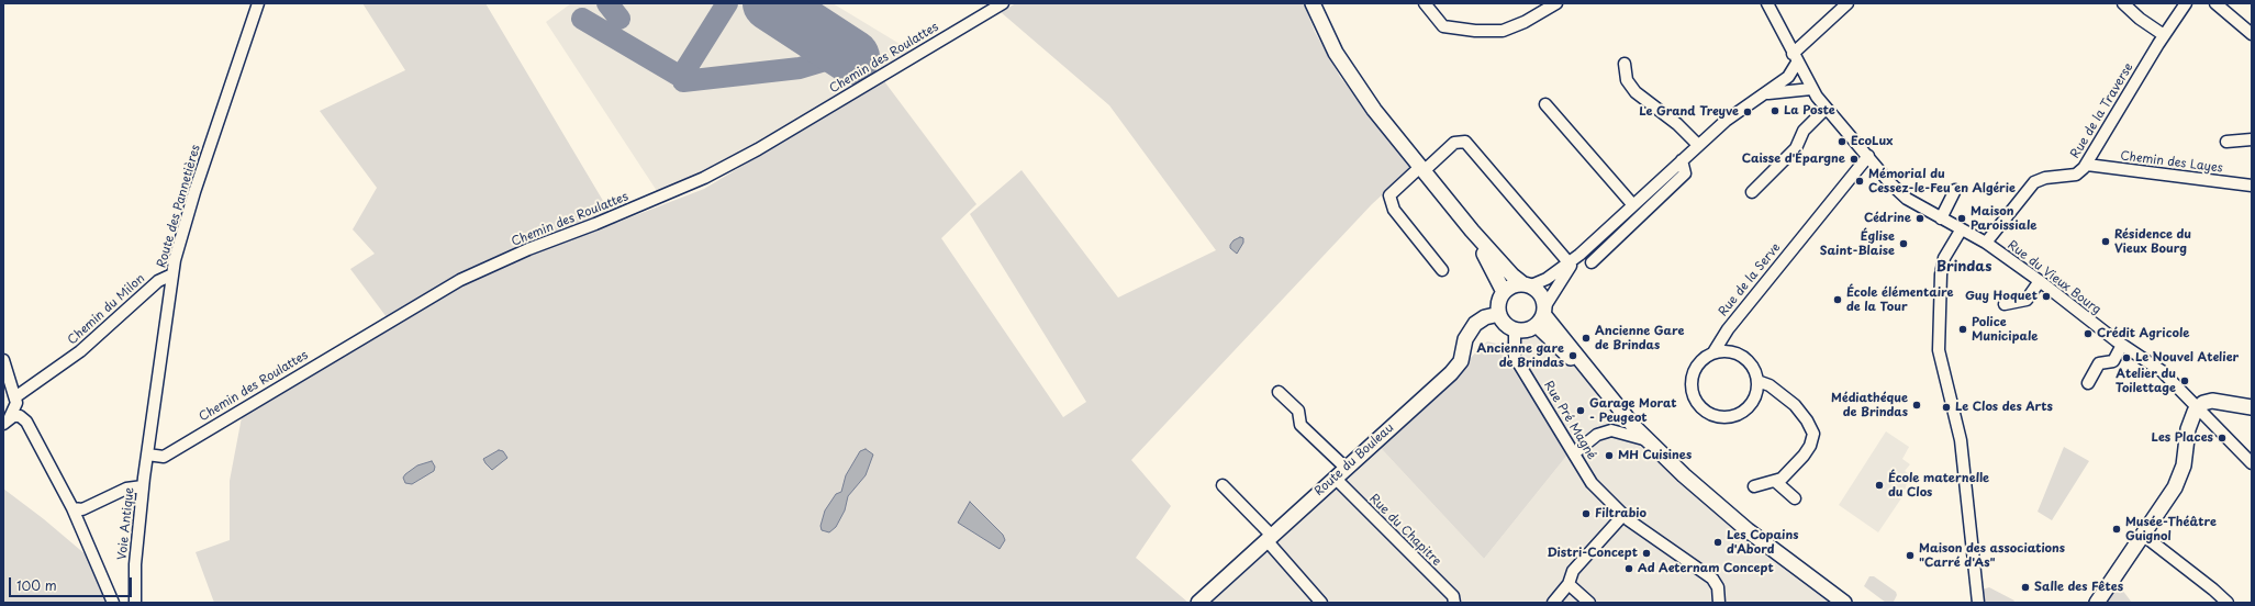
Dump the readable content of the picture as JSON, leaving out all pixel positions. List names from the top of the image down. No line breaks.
{"streets":{"main road":["Route du Bouleau"],"street":["Chemin des Roulattes","Rue de la Traverse","Chemin des Layes","Route des Pannetières","Rue du Vieux Bourg","Rue de la Serve","Chemin du Milon","Rue Pré Magné","Voie Antique","Rue du Chapitre"]},"crossings":[["Chemin des Roulattes","Route des Pannetières"],["Rue de la Traverse","Chemin des Layes"],["Rue de la Traverse","Rue du Vieux Bourg"],["Route des Pannetières","Chemin du Milon"],["Route des Pannetières","Voie Antique"],["Rue du Vieux Bourg","Rue de la Serve"],["Rue Pré Magné","Route du Bouleau"],["Route du Bouleau","Rue du Chapitre"]],"districts":["Brindas"],"places":["La Poste","Le Grand Treyve","EcoLux","Caisse d'Épargne","Mémorial du Cessez-le-Feu en Algérie","Cédrine","Maison Paroissiale","Résidence du Vieux Bourg","Église Saint-Blaise","Guy Hoquet","École élémentaire de la Tour","Police Municipale","Crédit Agricole","Ancienne Gare de Brindas","Ancienne gare de Brindas","Le Nouvel Atelier","Atelier du Toilettage","Médiathéque de Brindas","Le Clos des Arts","Garage Morat - Peugeot","Les Places","MH Cuisines","École maternelle du Clos","Filtrabio","Musée-Théâtre Guignol","Les Copains d'Abord","Distri-Concept","Maison des associations \"Carré d'As\"","Ad Aeternam Concept","Salle des Fêtes"],"scale_bar":"100 m"}
